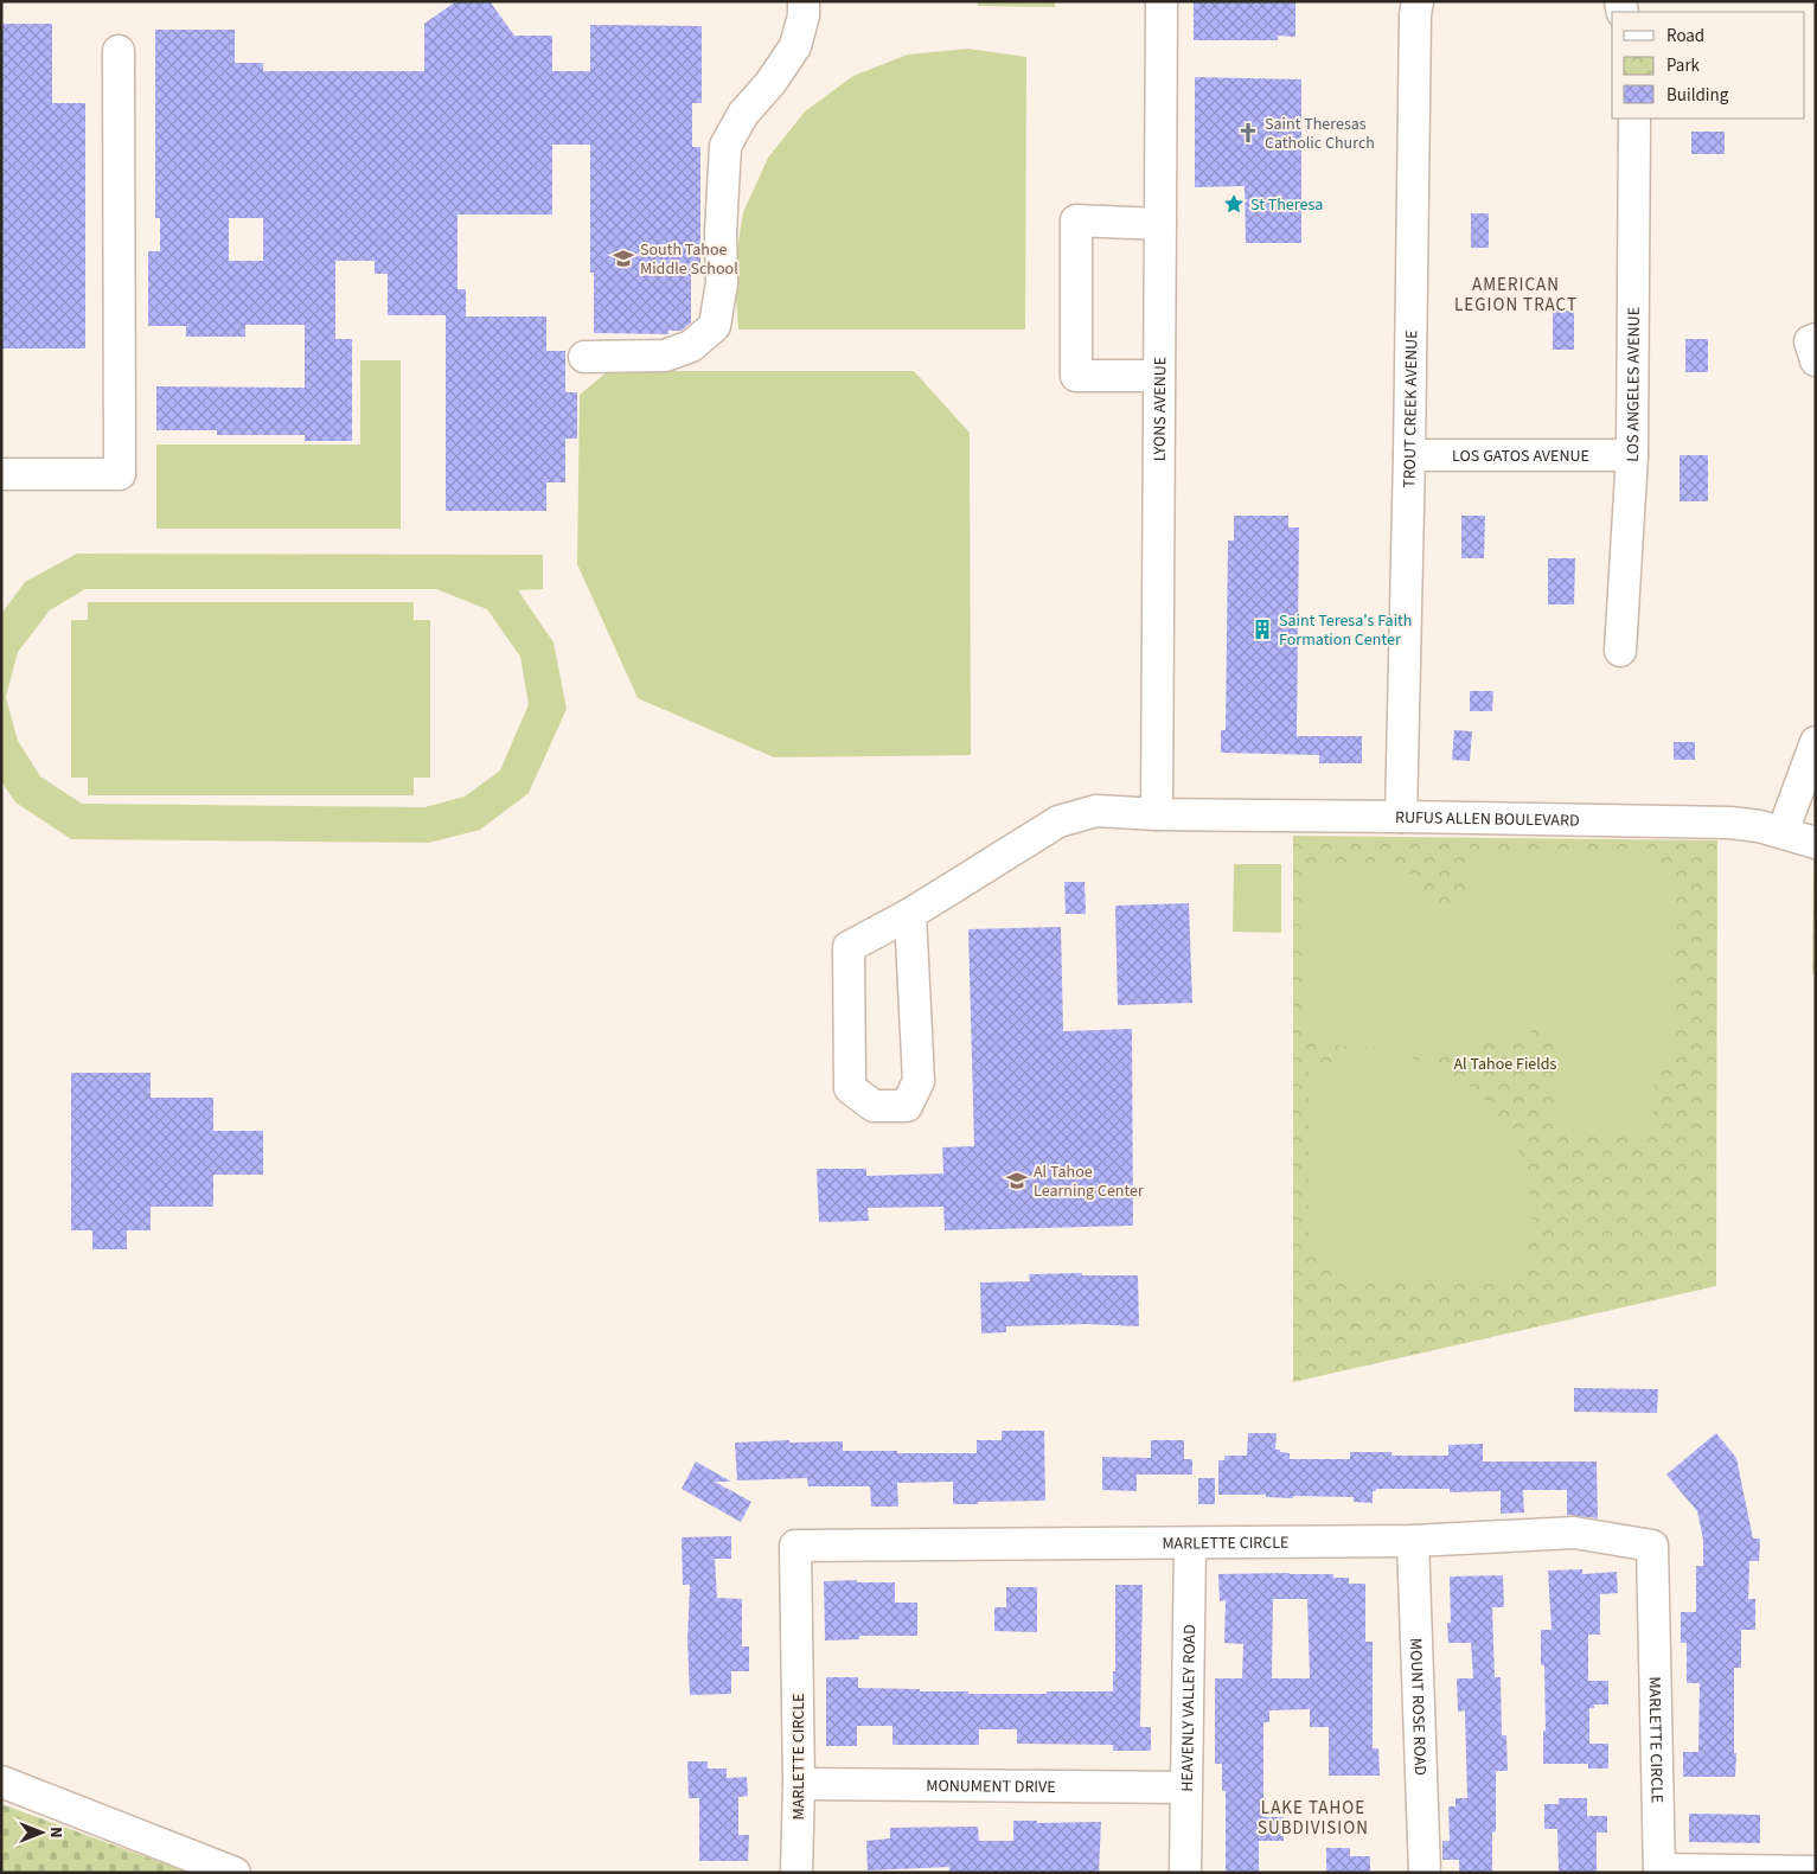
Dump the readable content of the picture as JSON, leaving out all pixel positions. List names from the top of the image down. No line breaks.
{"streets":{"street":["LOS ANGELES AVENUE","LYONS AVENUE","TROUT CREEK AVENUE","LOS GATOS AVENUE","RUFUS ALLEN BOULEVARD","MARLETTE CIRCLE","MOUNT ROSE ROAD","HEAVENLY VALLEY ROAD","MONUMENT DRIVE"]},"crossings":[["LOS ANGELES AVENUE","LOS GATOS AVENUE"],["LYONS AVENUE","RUFUS ALLEN BOULEVARD"],["TROUT CREEK AVENUE","LOS GATOS AVENUE"],["TROUT CREEK AVENUE","RUFUS ALLEN BOULEVARD"],["MARLETTE CIRCLE","MOUNT ROSE ROAD"],["MARLETTE CIRCLE","HEAVENLY VALLEY ROAD"],["MARLETTE CIRCLE","MONUMENT DRIVE"],["HEAVENLY VALLEY ROAD","MONUMENT DRIVE"]],"districts":["AMERICAN LEGION TRACT","LAKE TAHOE SUBDIVISION"],"parks":["Al Tahoe Fields"],"places":{"church":["Saint Theresas Catholic Church"],"place":["St Theresa"],"school or university":["South Tahoe Middle School","Al Tahoe Learning Center"],"building":["Saint Teresa's Faith Formation Center"]},"legend":["Road","Park","Building"],"north":"right"}
